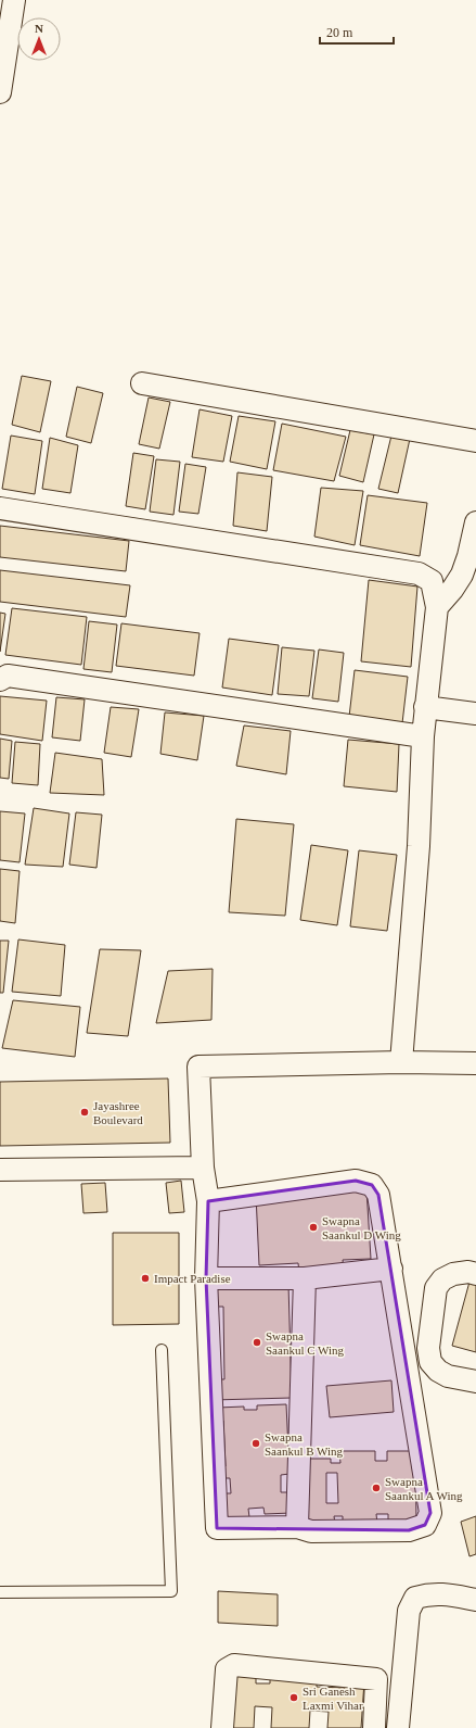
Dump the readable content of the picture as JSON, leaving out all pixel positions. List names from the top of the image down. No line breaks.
{"places":["Jayashree Boulevard","Swapna Saankul D Wing","Impact Paradise","Swapna Saankul C Wing","Swapna Saankul B Wing","Swapna Saankul A Wing","Sri Ganesh Laxmi Vihar"],"scale_bar":"20 m","north":"top"}
